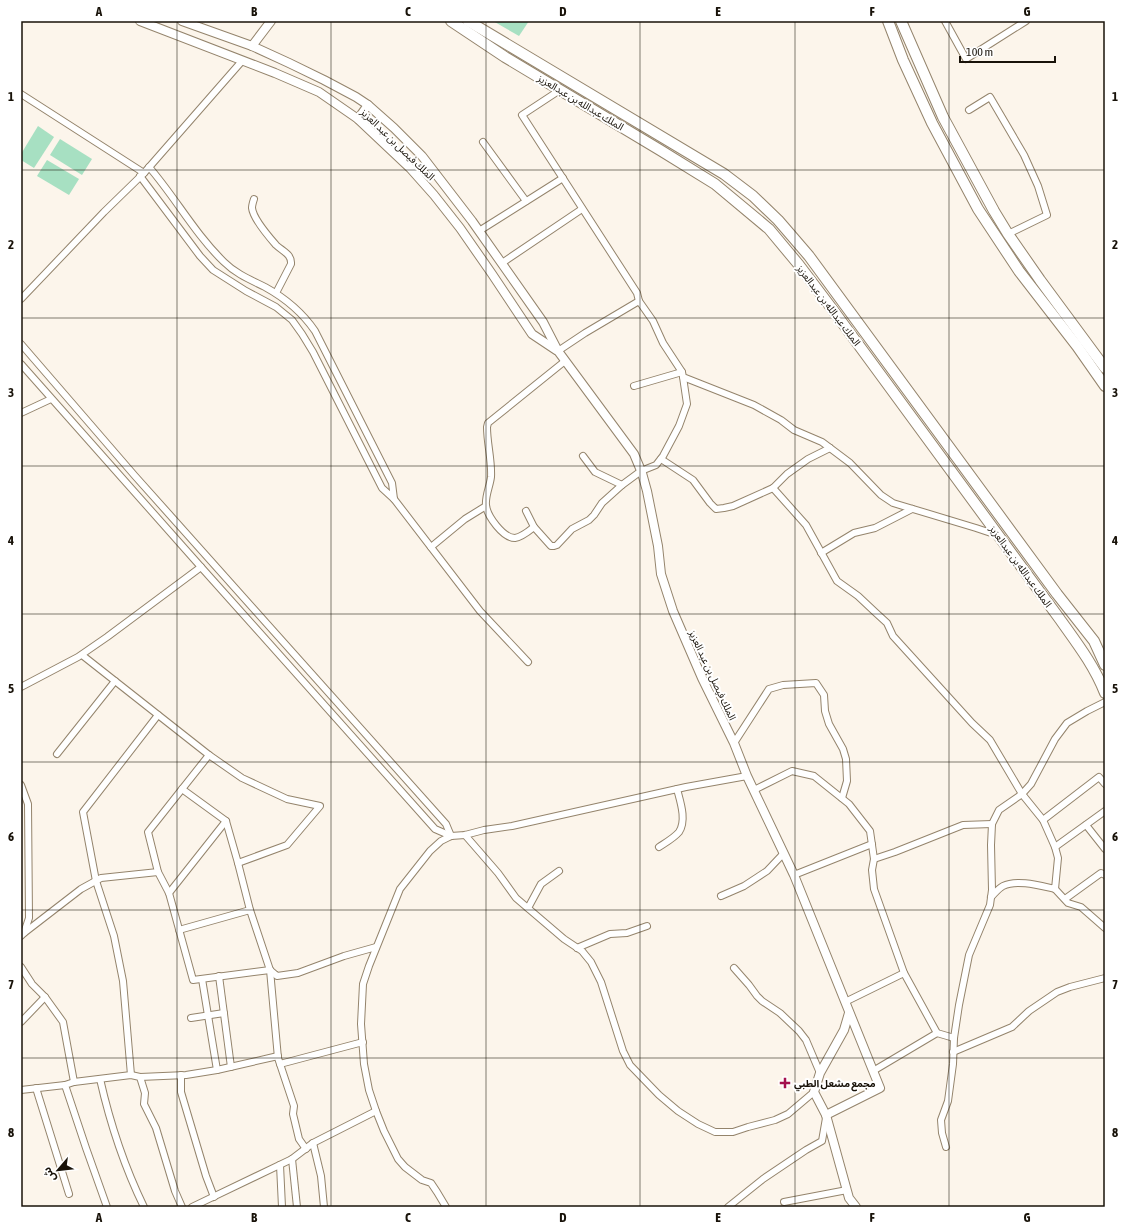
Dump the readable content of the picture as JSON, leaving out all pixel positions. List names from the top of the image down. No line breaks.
{"streets":{"main road":["الملك عبدالله بن عبدالعزيز"],"street":["الملك فيصل بن عبد العزيز"]},"places":{"health":["مجمع مشعل الطبي"]},"scale_bar":"100 m","north":"bottom left","grid":{"columns":["A","B","C","D","E","F","G"],"rows":["1","2","3","4","5","6","7","8"]}}
